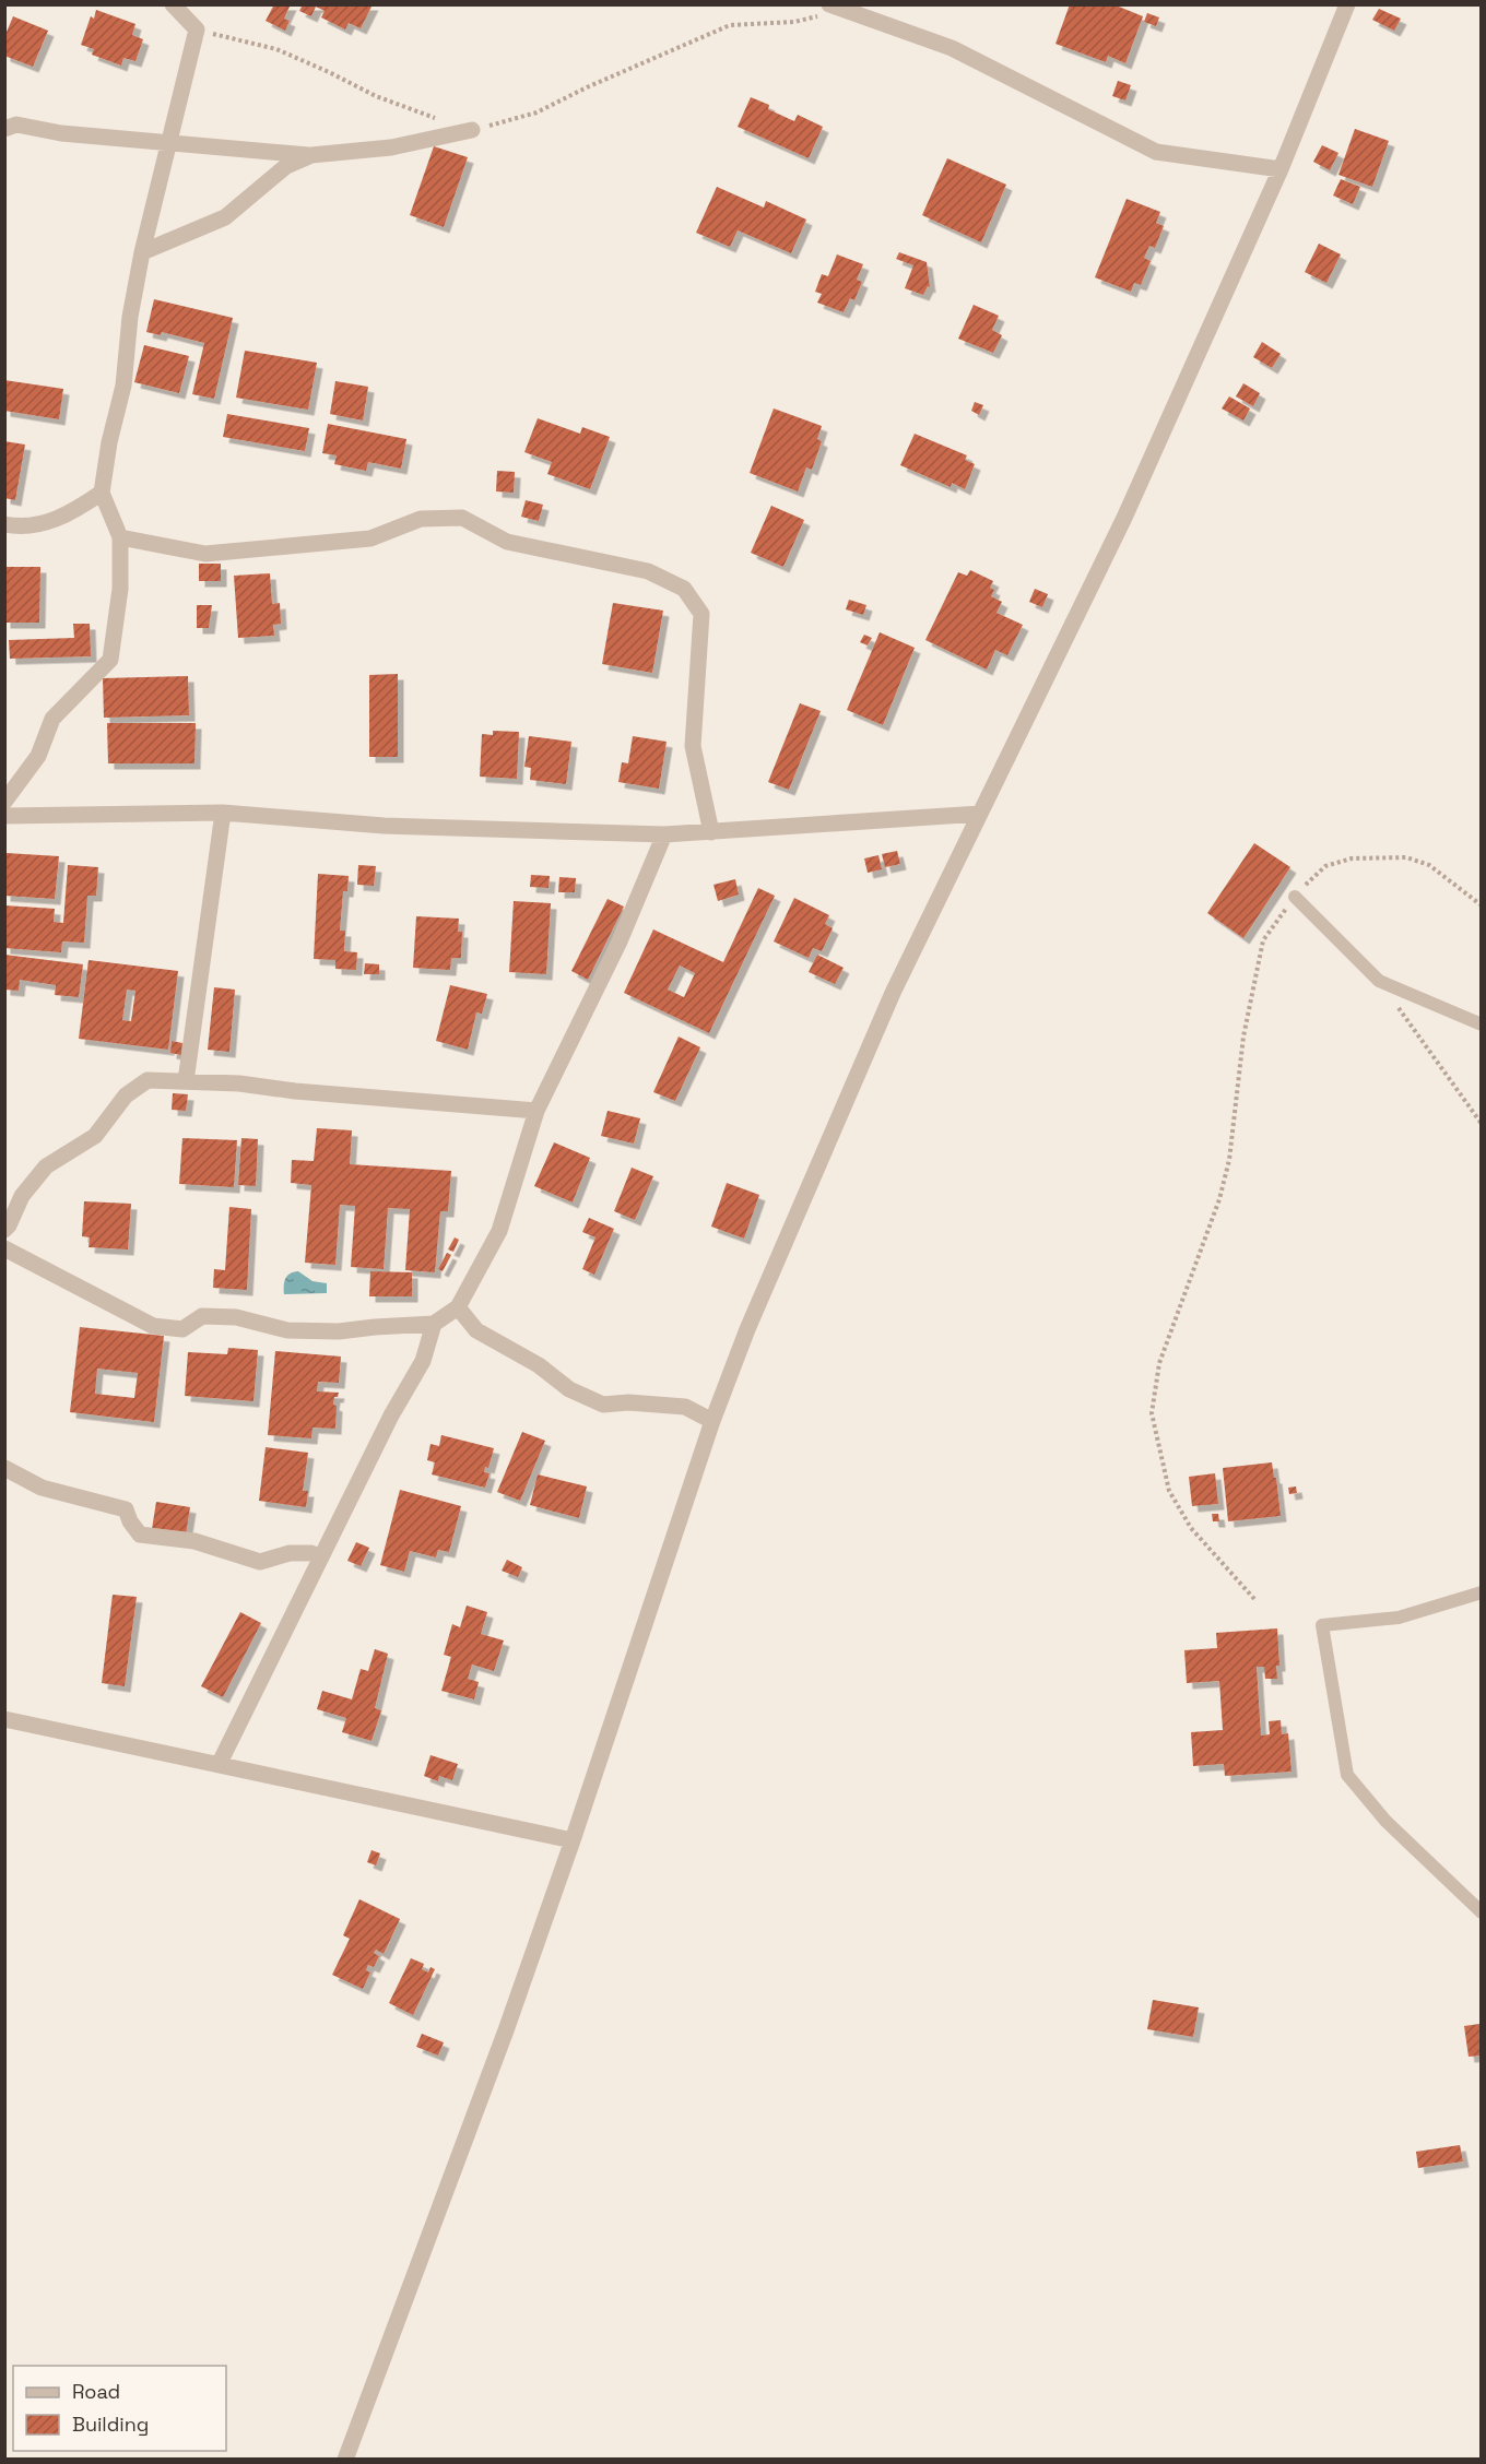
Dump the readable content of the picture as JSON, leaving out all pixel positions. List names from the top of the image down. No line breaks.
{"legend":["Road","Building"]}
